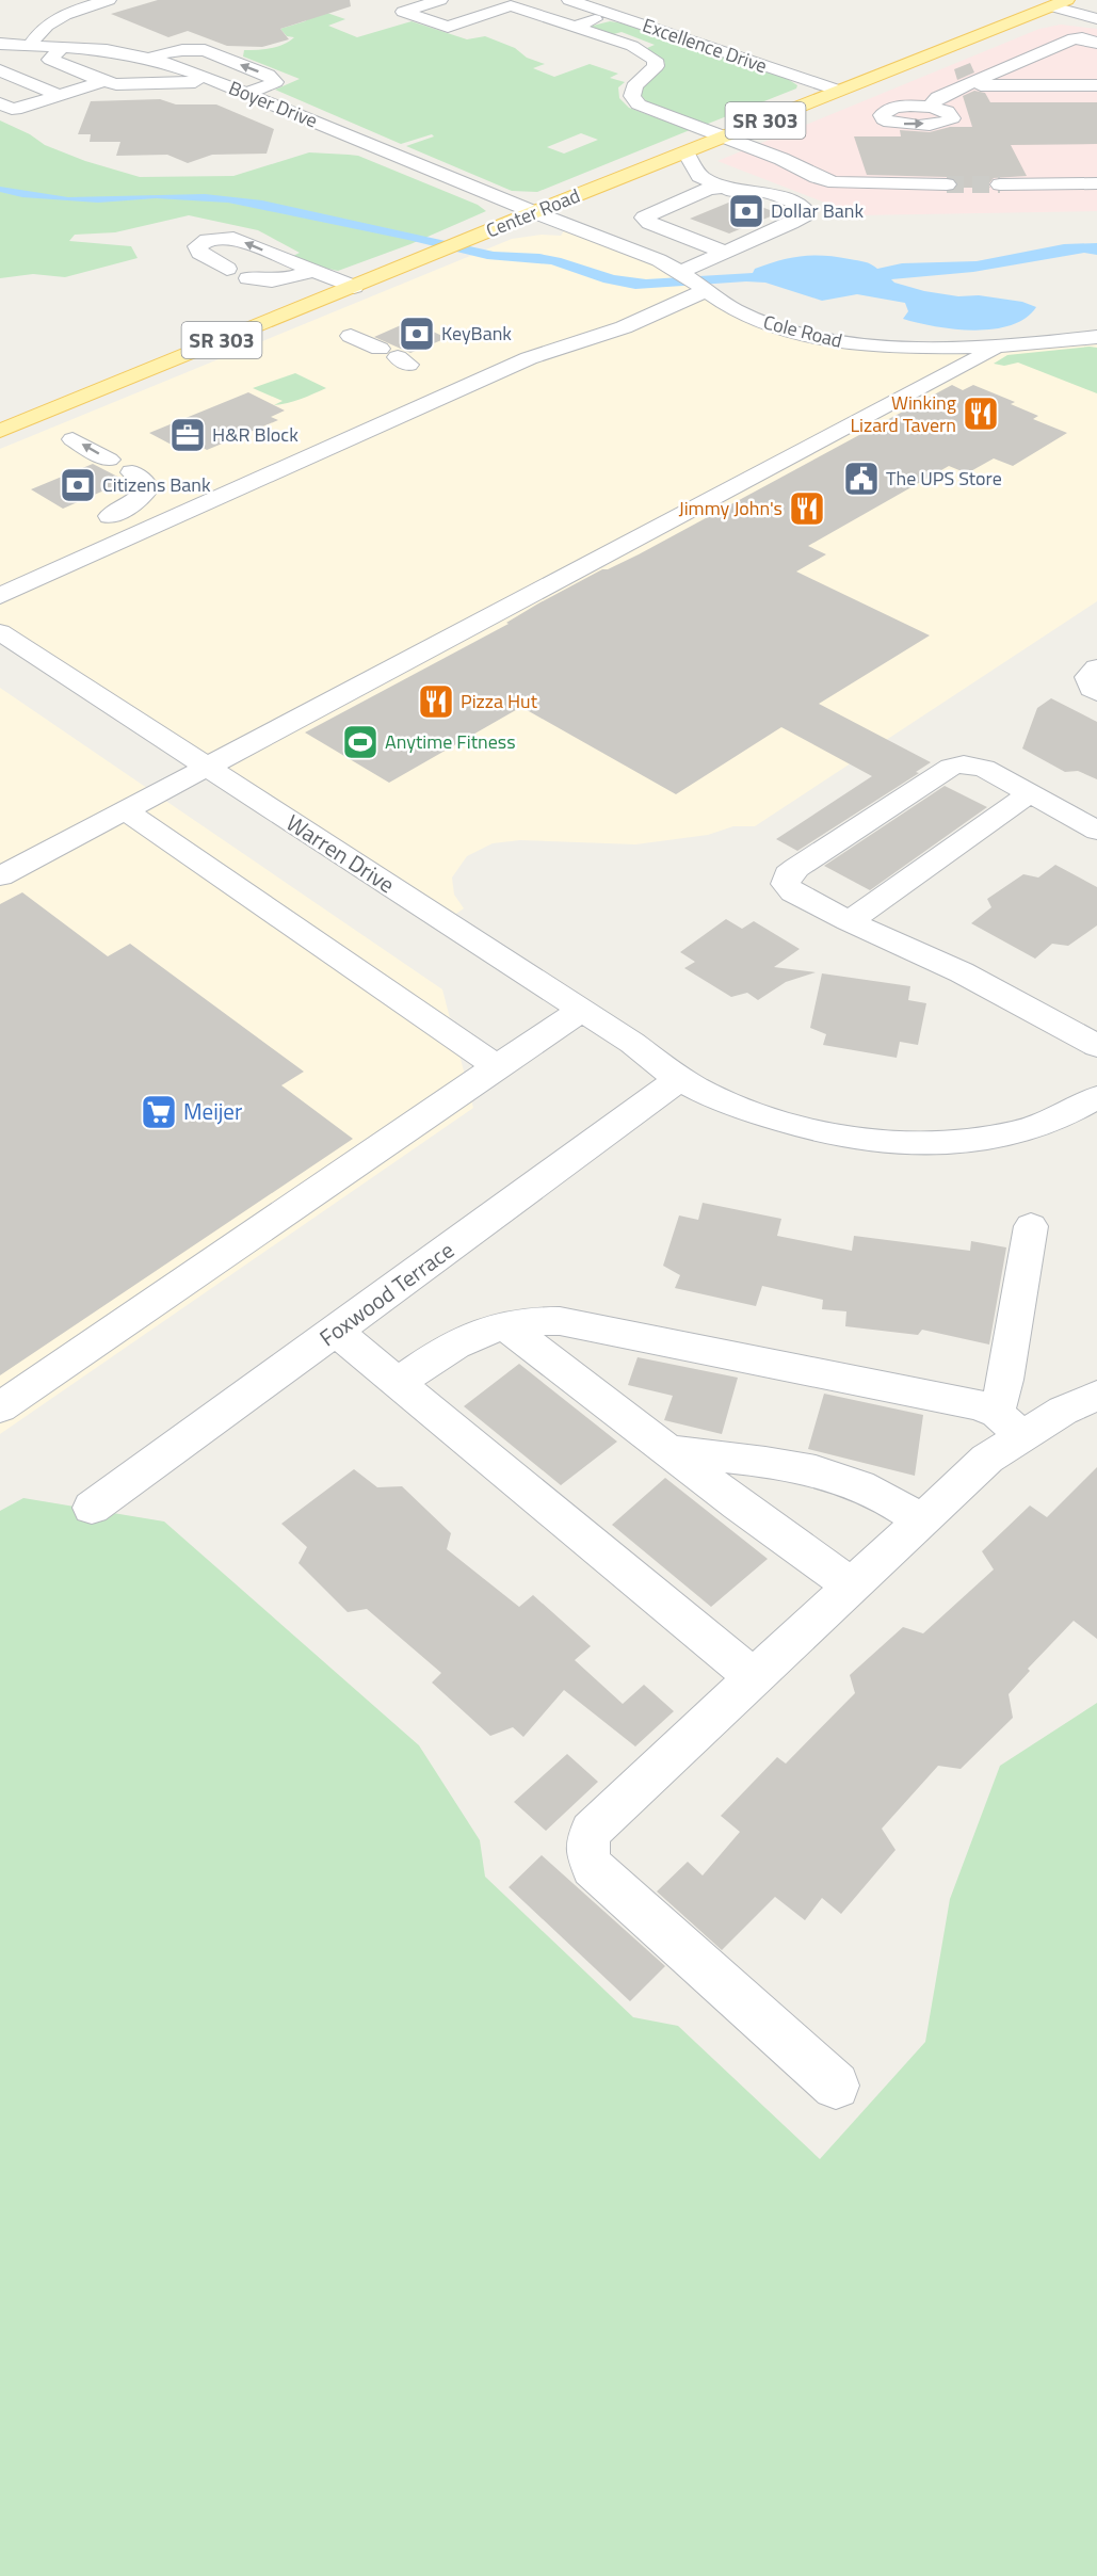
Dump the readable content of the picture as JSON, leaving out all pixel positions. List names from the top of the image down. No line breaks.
{"streets":{"main road":["SR 303","Center Road"],"street":["Excellence Drive","Boyer Drive","Cole Road","Warren Drive","Foxwood Terrace"]},"crossings":[["Excellence Drive","Center Road"],["Boyer Drive","Center Road"],["Boyer Drive","Cole Road"],["Center Road","Cole Road"],["Warren Drive","Foxwood Terrace"]],"places":{"bank":["Dollar Bank","KeyBank","Citizens Bank"],"restaurant":["Winking Lizard Tavern","Jimmy John's","Pizza Hut"],"office":["H&R Block"],"public building":["The UPS Store"],"sports":["Anytime Fitness"],"supermarket":["Meijer"]}}
